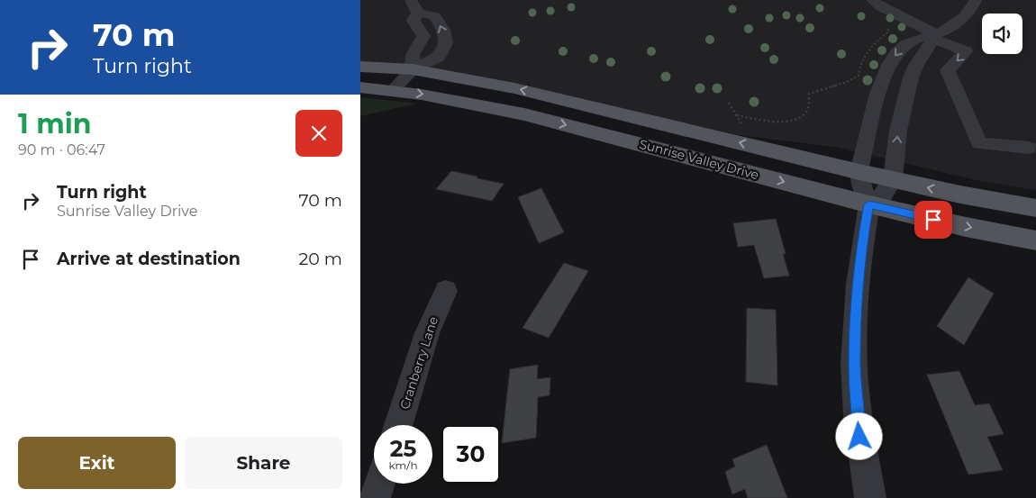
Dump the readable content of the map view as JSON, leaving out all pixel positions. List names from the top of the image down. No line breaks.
{"streets":{"main road":["Sunrise Valley Drive"],"street":["Cranberry Lane"]},"page":{"turn":["70 m","Turn right"],"heading":["1 min","90 m · 06:47"],"list":[{"name":"Turn right","note":"Sunrise Valley Drive","value":"70 m"},{"name":"Arrive at destination","value":"20 m"}],"speed":"25 km/h","limit":"30","buttons":["Exit","Share"]}}
